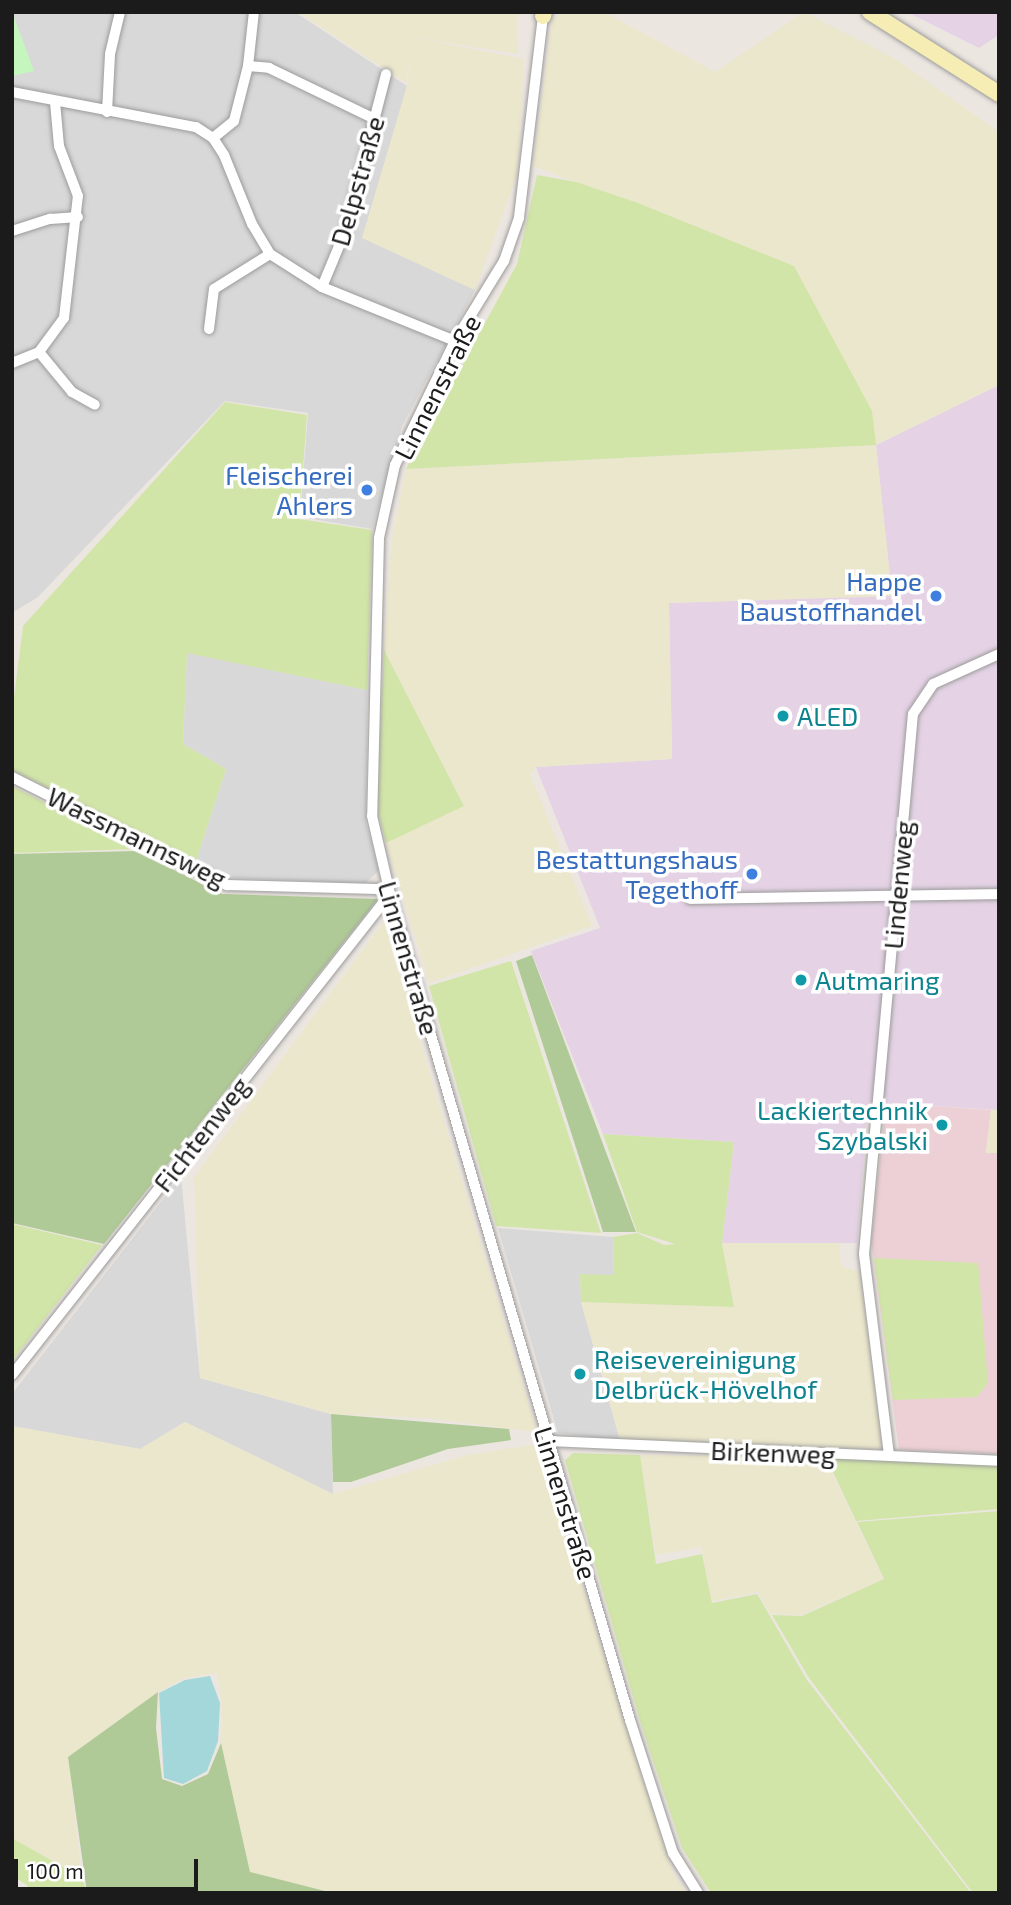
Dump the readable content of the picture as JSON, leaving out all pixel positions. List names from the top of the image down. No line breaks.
{"streets":{"street":["Delpstraße","Linnenstraße","Wassmannsweg","Lindenweg","Fichtenweg","Birkenweg"]},"crossings":[["Linnenstraße","Wassmannsweg"],["Linnenstraße","Fichtenweg"],["Linnenstraße","Birkenweg"],["Wassmannsweg","Fichtenweg"],["Lindenweg","Birkenweg"]],"places":["Fleischerei Ahlers","Happe Baustoffhandel","ALED","Bestattungshaus Tegethoff","Autmaring","Lackiertechnik Szybalski","Reisevereinigung Delbrück-Hövelhof"],"scale_bar":"100 m"}
